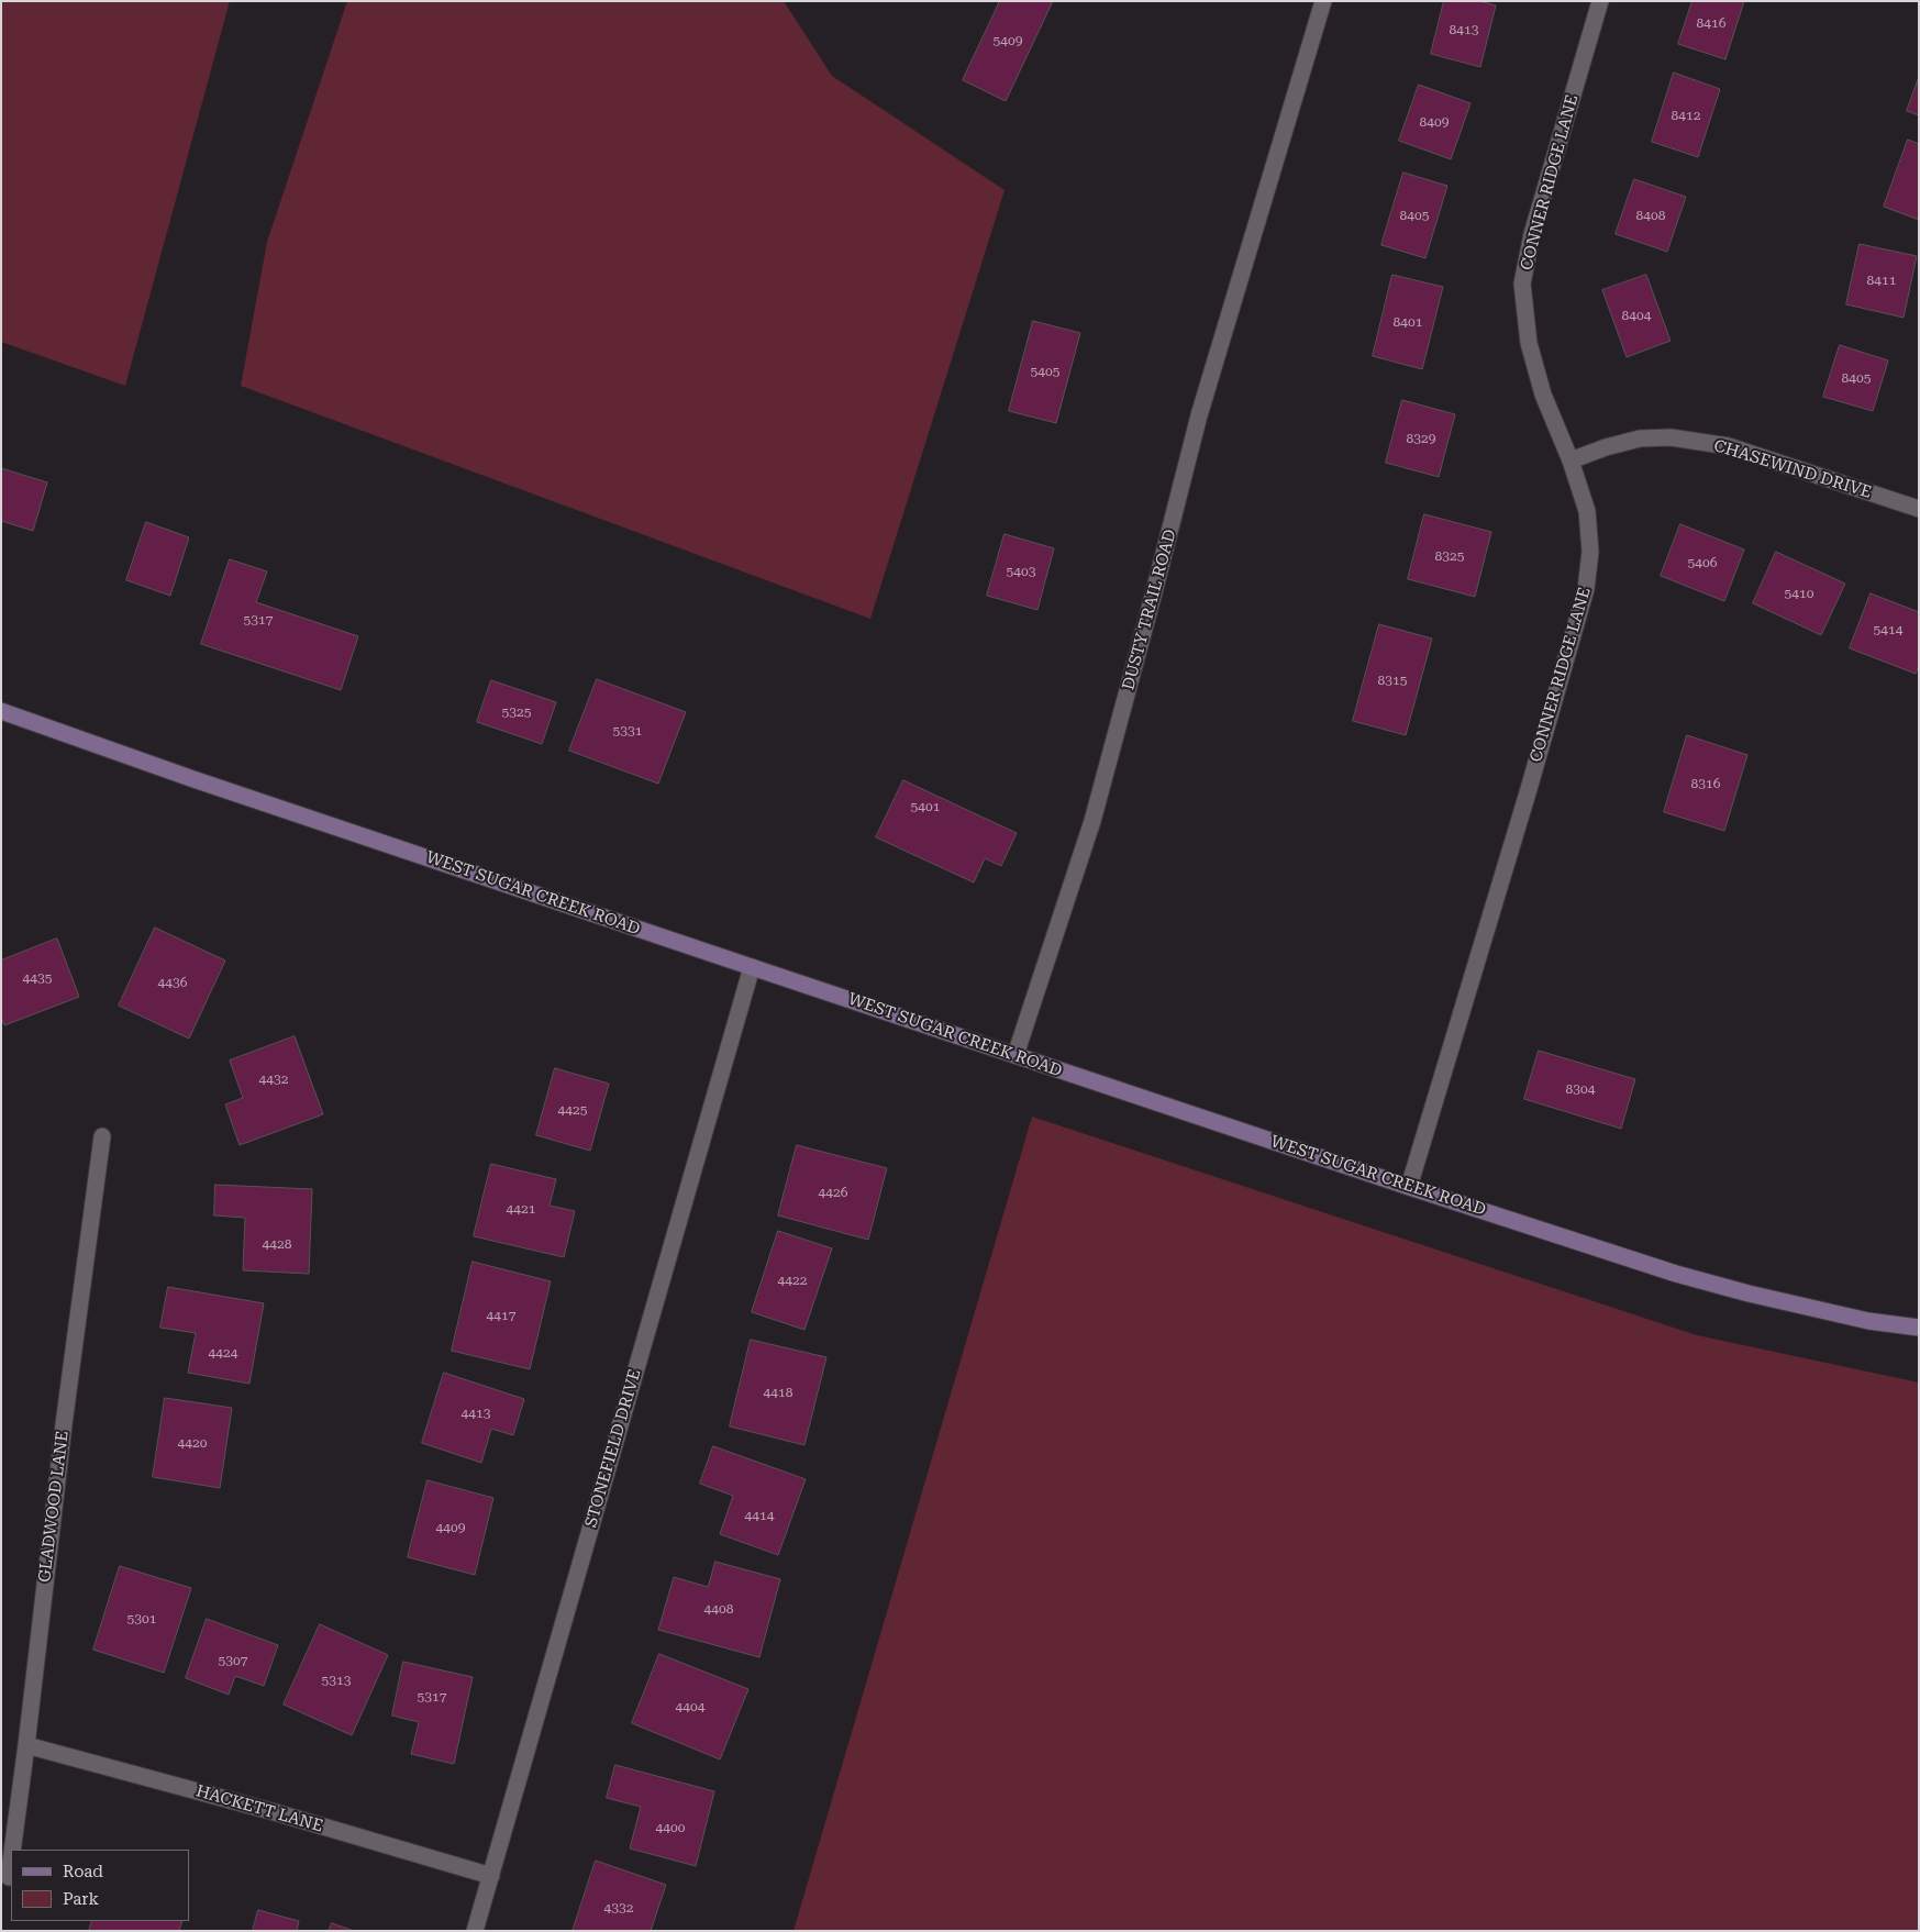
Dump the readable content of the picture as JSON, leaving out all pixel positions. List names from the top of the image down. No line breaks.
{"streets":{"main road":["WEST SUGAR CREEK ROAD"],"street":["CONNER RIDGE LANE","CHASEWIND DRIVE","DUSTY TRAIL ROAD","STONEFIELD DRIVE","GLADWOOD LANE","HACKETT LANE"]},"crossings":[["CONNER RIDGE LANE","CHASEWIND DRIVE"],["CONNER RIDGE LANE","WEST SUGAR CREEK ROAD"],["DUSTY TRAIL ROAD","WEST SUGAR CREEK ROAD"],["WEST SUGAR CREEK ROAD","STONEFIELD DRIVE"],["STONEFIELD DRIVE","HACKETT LANE"],["GLADWOOD LANE","HACKETT LANE"]],"house_numbers":["8416","8413","5409","8412","8409","8405","8408","8411","8404","8401","5405","8405","8329","8325","5406","5403","5410","5317","5414","8315","5325","5331","8316","5401","4435","4436","4432","8304","4425","4426","4421","4428","4422","4417","4424","4418","4413","4420","4414","4409","4408","5301","5307","5313","5317","4404","4400","4332"],"legend":["Road","Park"]}
